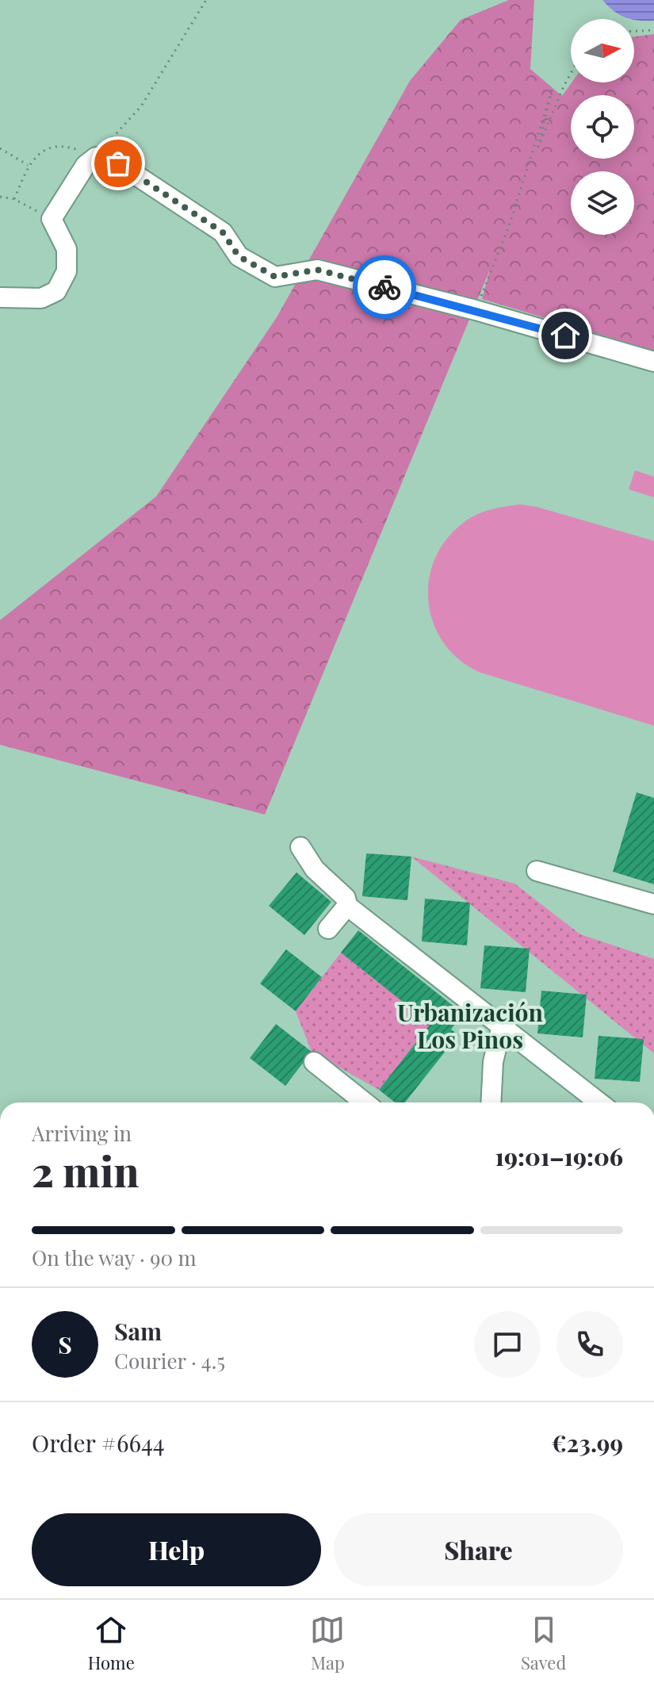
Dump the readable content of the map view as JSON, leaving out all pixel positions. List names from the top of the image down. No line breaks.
{"districts":["Urbanización Los Pinos"],"north":"right","page":{"heading":["2 min","Arriving in","19:01–19:06"],"panel":["Sam","Courier · 4.5","Order #6644","€23.99"],"bar":"On the way · 90 m","round":"S","buttons":["Help","Share"],"tabs":["Home","Map","Saved"]}}
